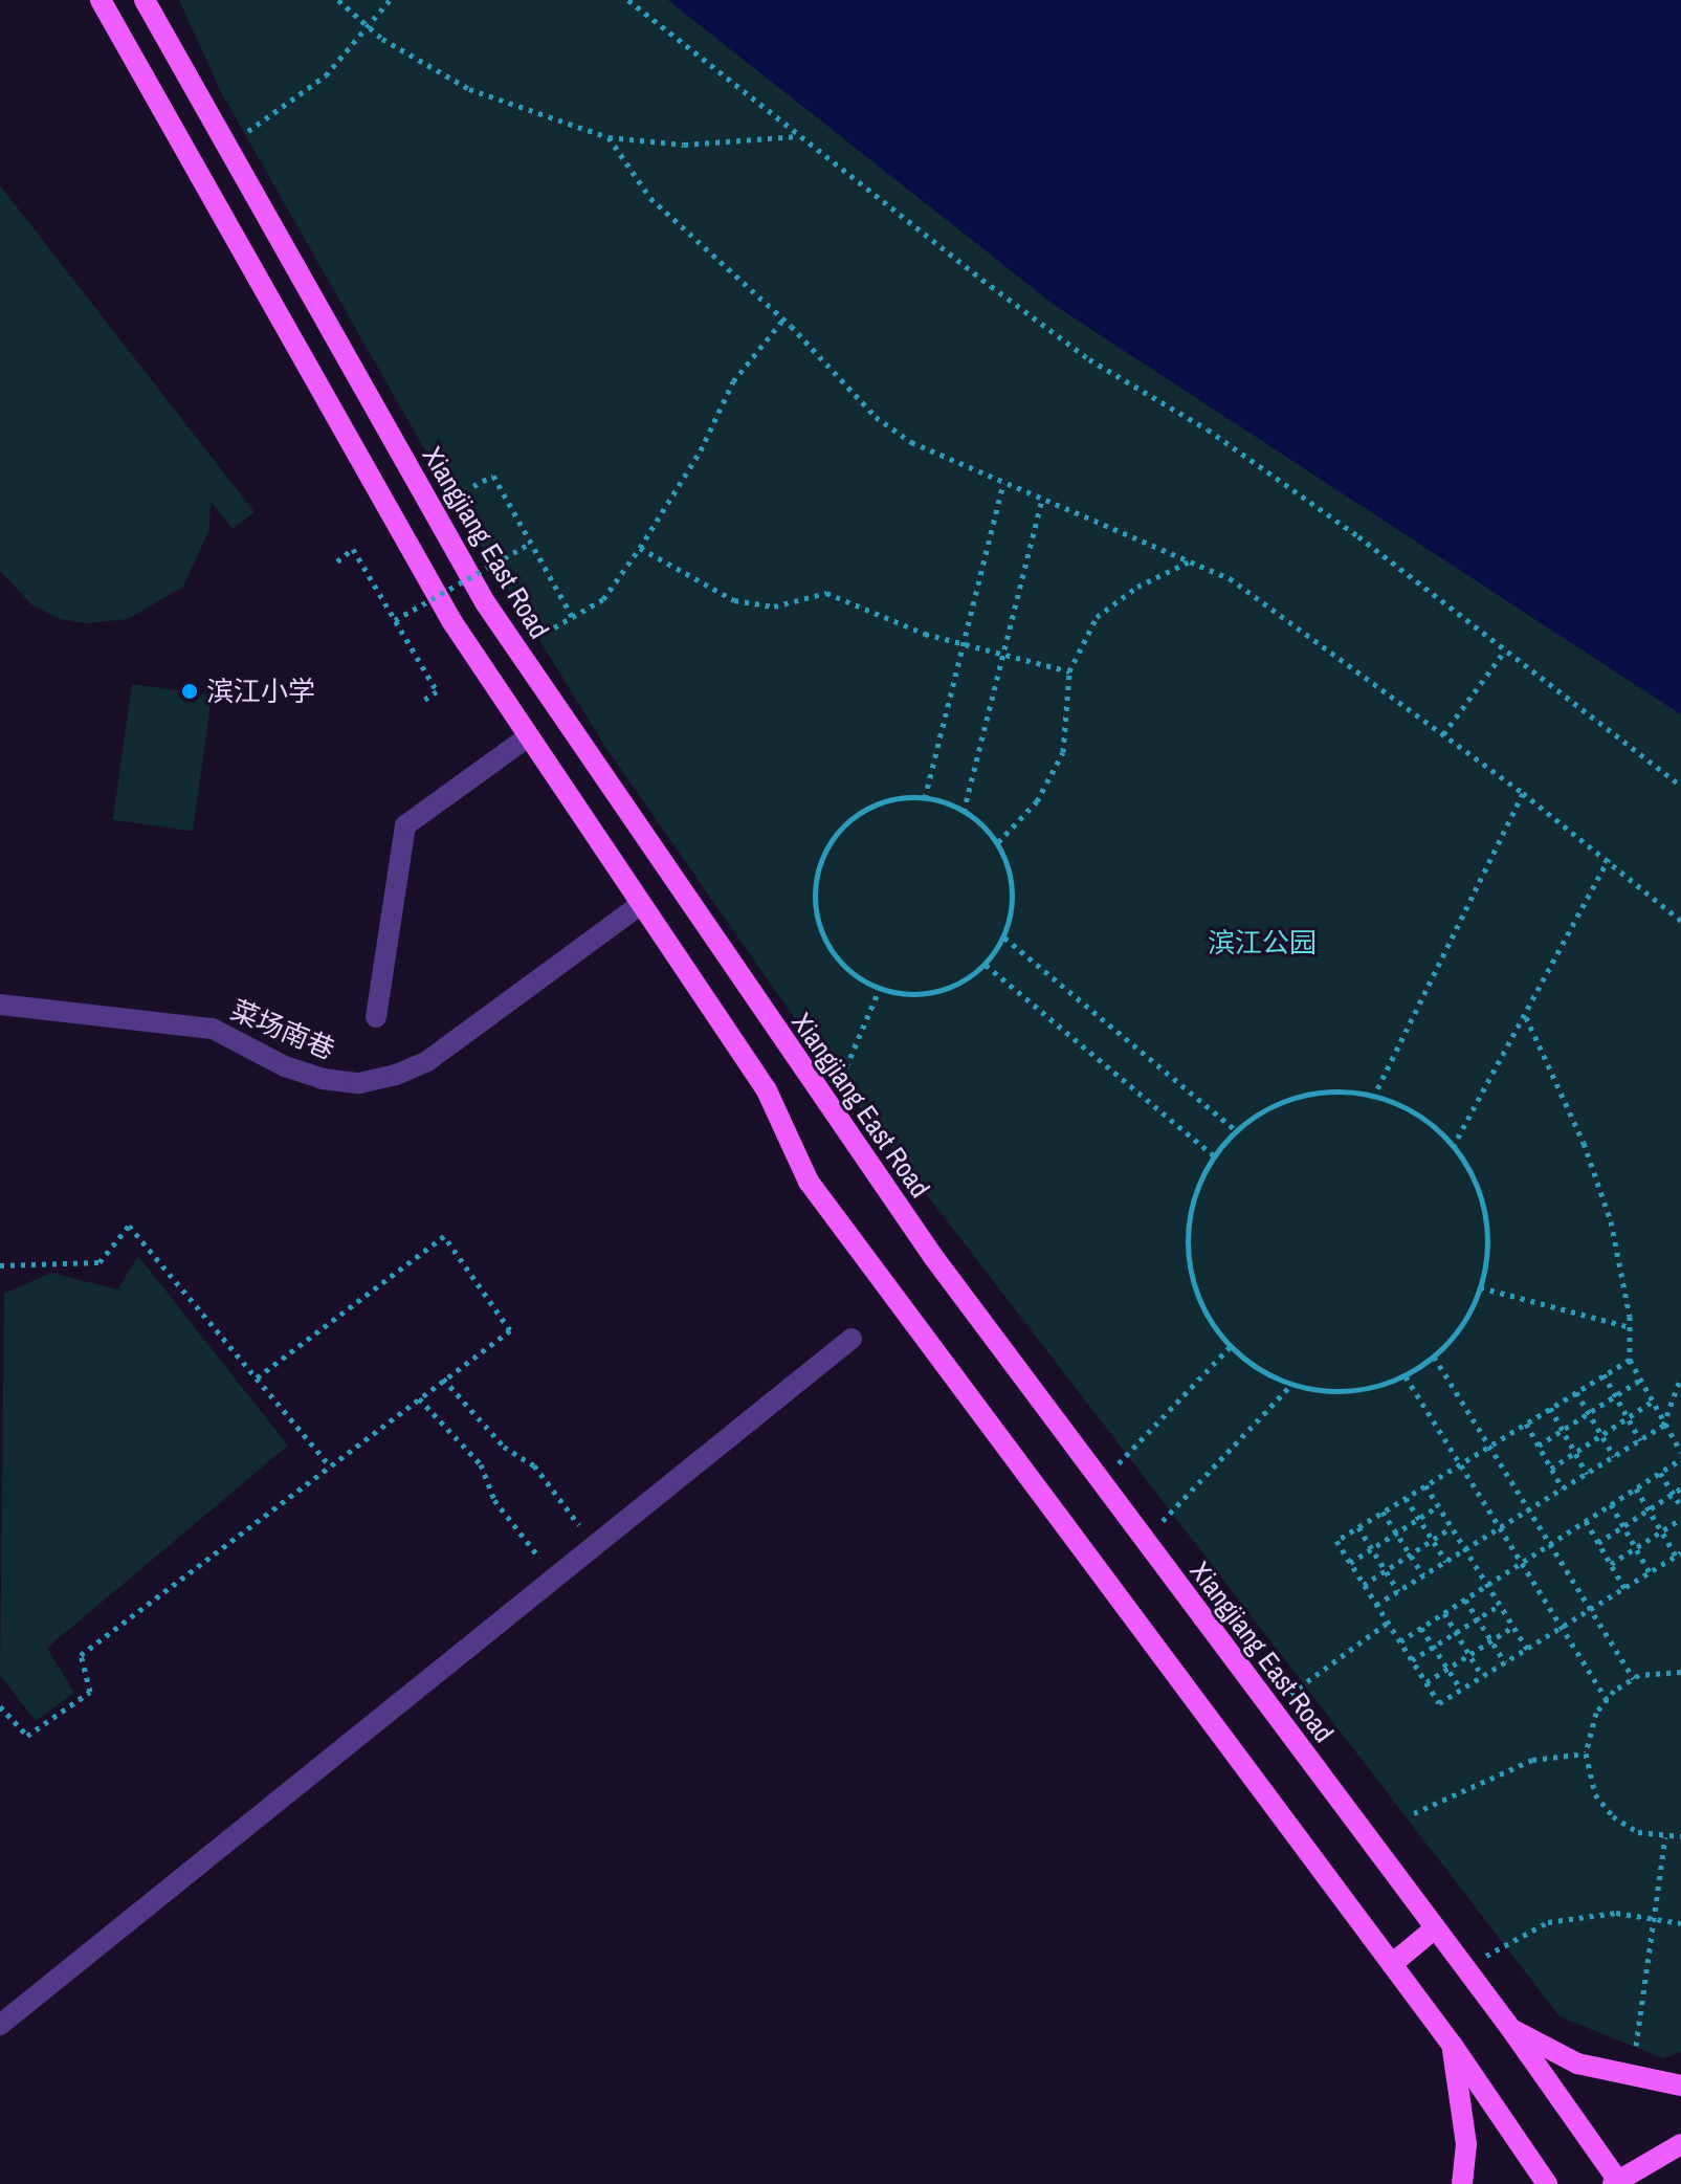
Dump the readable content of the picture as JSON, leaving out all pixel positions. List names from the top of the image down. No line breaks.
{"streets":{"main road":["Xiangjiang East Road"],"street":["菜场南巷"]},"parks":["滨江公园"],"places":["滨江小学"]}
